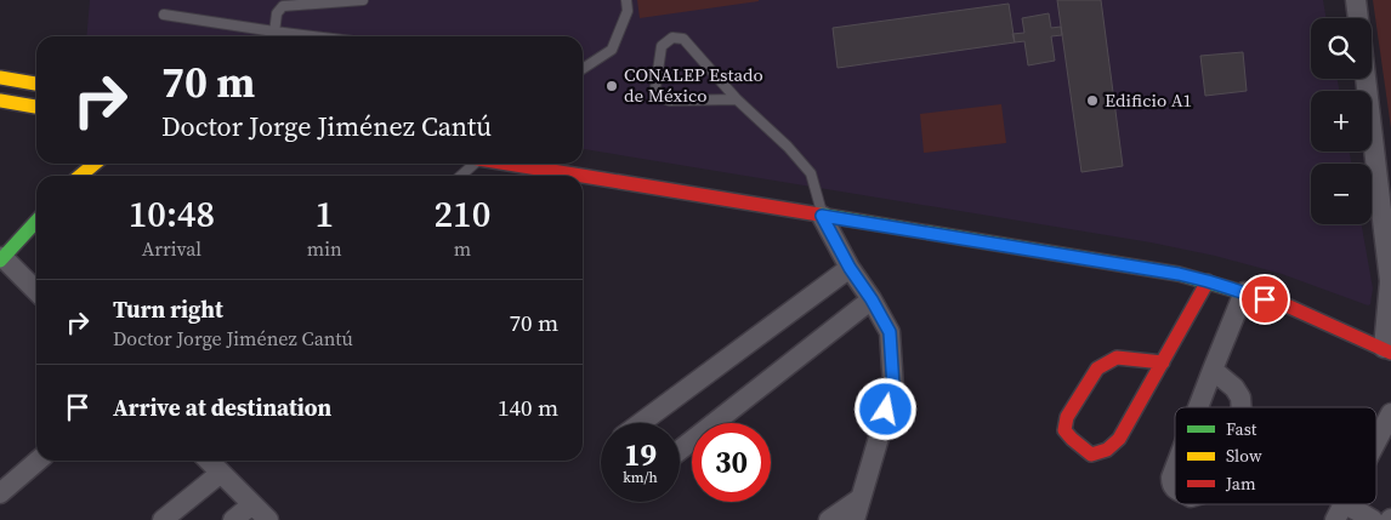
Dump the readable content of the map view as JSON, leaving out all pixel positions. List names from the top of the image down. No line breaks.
{"places":["CONALEP Estado de México","Edificio A1"],"legend":["Fast","Slow","Jam"],"page":{"map_buttons":["+","−"],"turn":["70 m","Doctor Jorge Jiménez Cantú"],"eta":["10:48","Arrival","1","min","210","m"],"list":[{"name":"Turn right","note":"Doctor Jorge Jiménez Cantú","value":"70 m"},{"name":"Arrive at destination","value":"140 m"}],"speed":"19 km/h","limit":"30"}}
